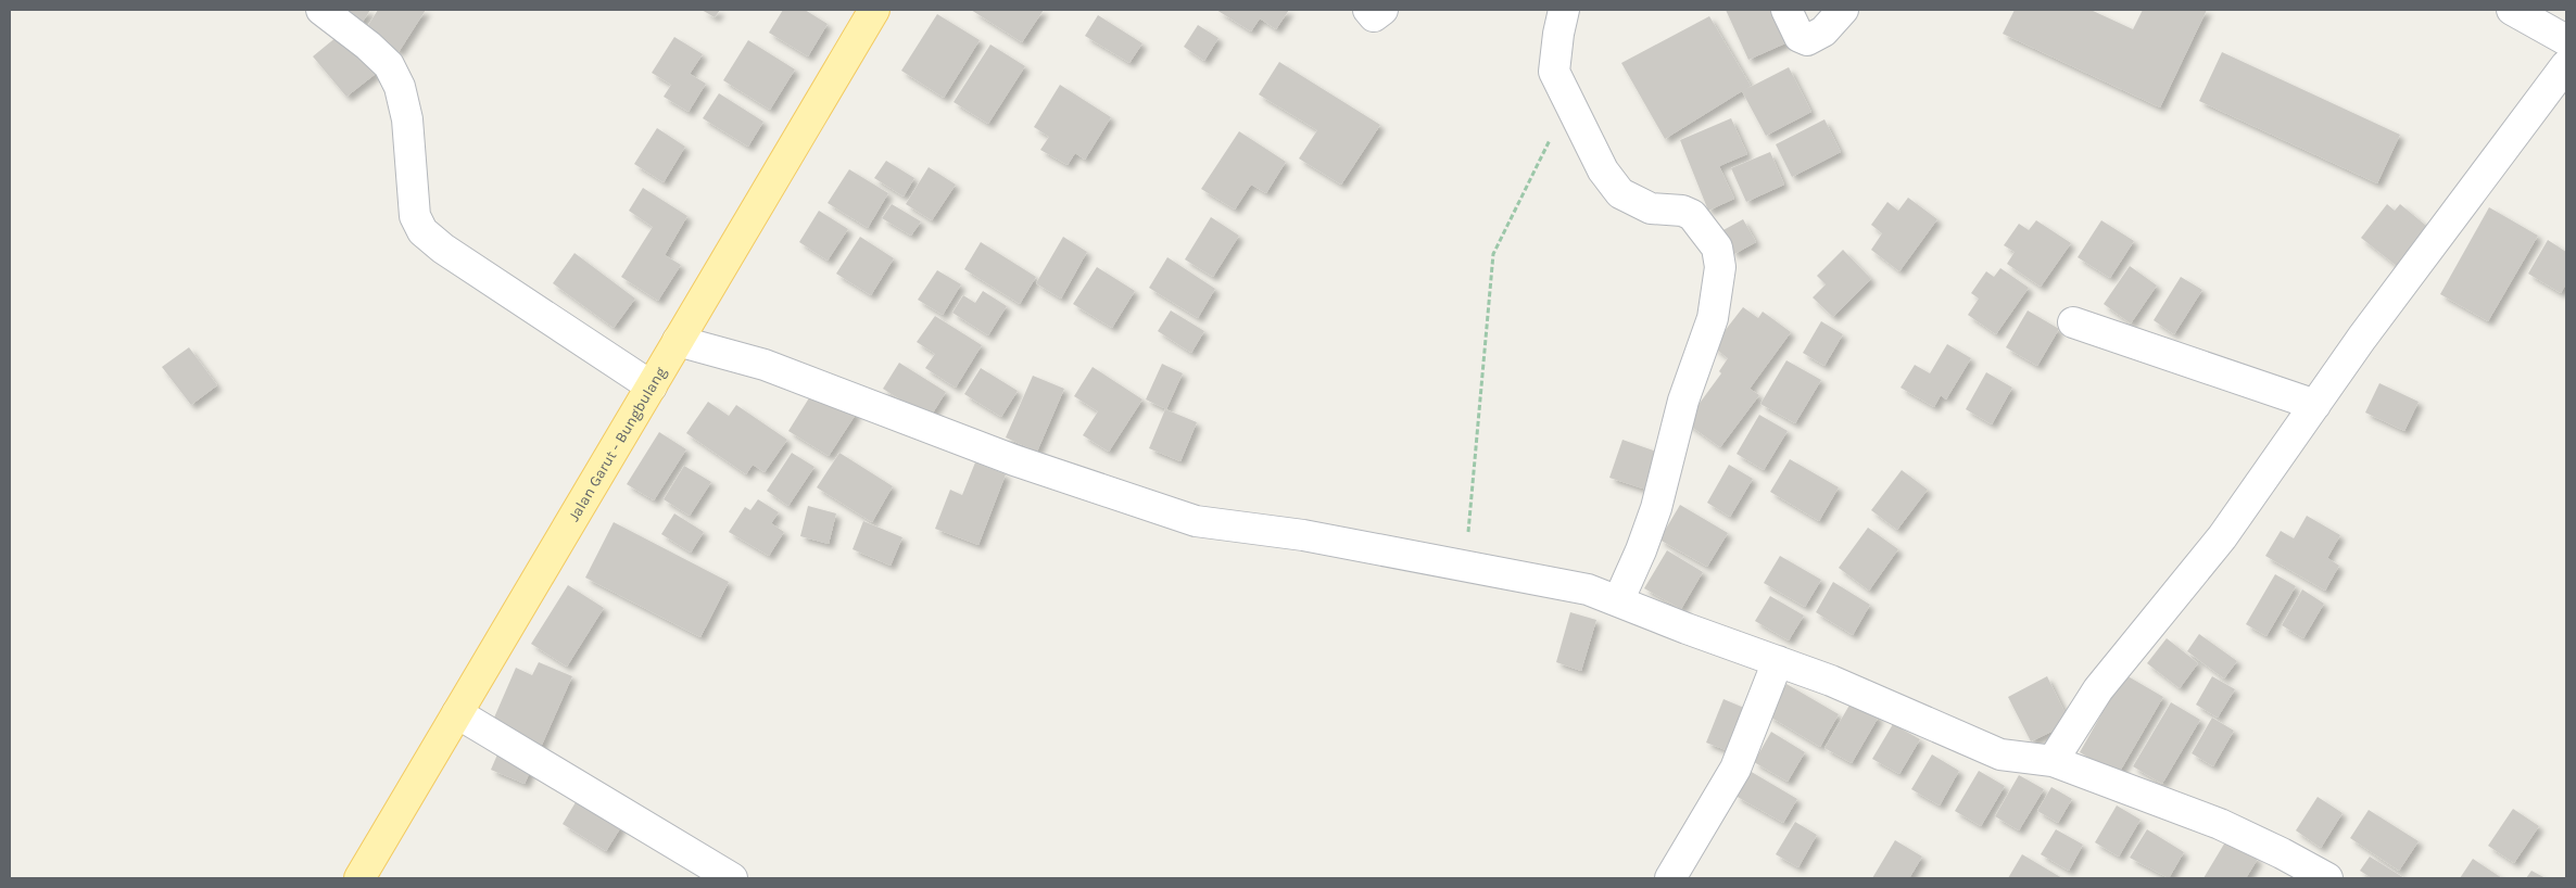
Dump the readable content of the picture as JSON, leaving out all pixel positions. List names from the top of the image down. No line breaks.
{"streets":{"main road":["Jalan Garut - Bungbulang"]}}
